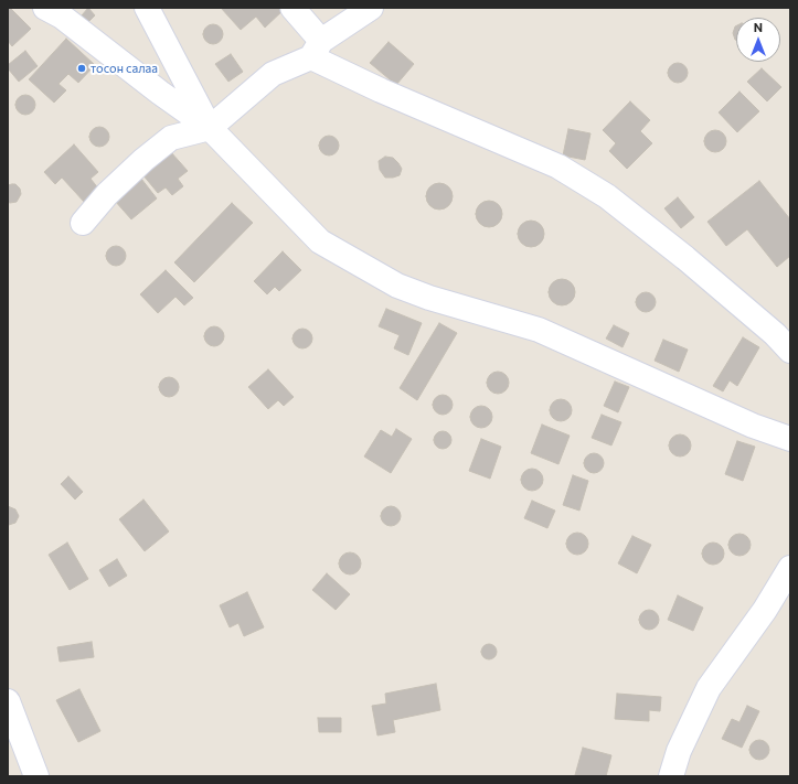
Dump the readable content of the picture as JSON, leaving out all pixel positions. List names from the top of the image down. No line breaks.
{"places":["тосон салаа"],"north":"top"}
